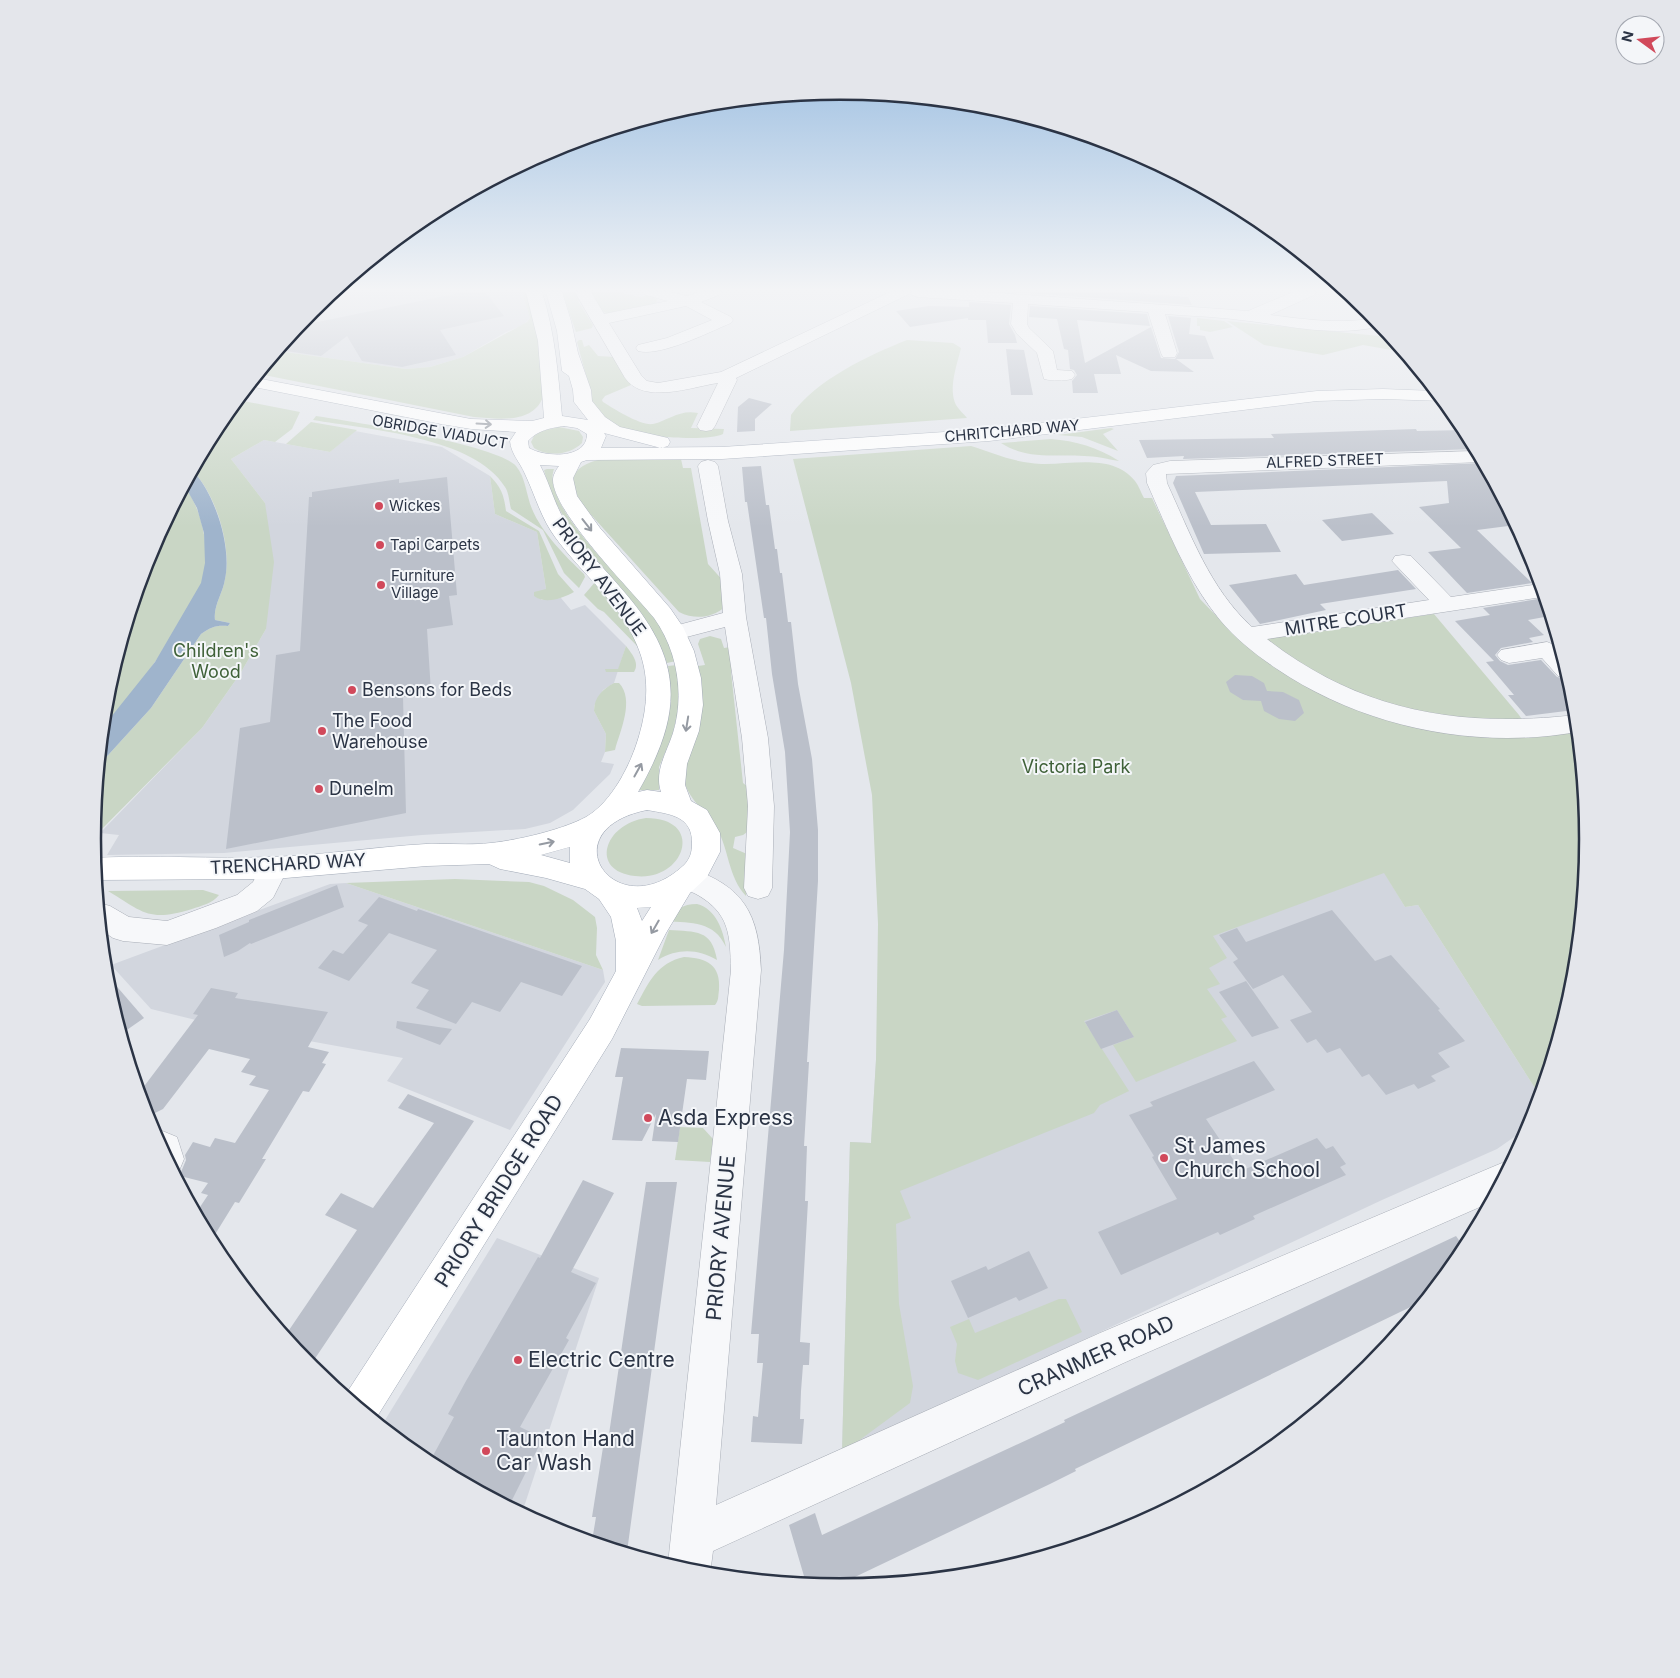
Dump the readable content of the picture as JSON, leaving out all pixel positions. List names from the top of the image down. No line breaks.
{"streets":{"main road":["CHRITCHARD WAY","OBRIDGE VIADUCT","PRIORY AVENUE","TRENCHARD WAY","PRIORY BRIDGE ROAD"],"street":["ALFRED STREET","MITRE COURT","CRANMER ROAD"]},"crossings":[["CHRITCHARD WAY","OBRIDGE VIADUCT"],["CHRITCHARD WAY","PRIORY AVENUE"],["OBRIDGE VIADUCT","PRIORY AVENUE"],["ALFRED STREET","MITRE COURT"],["PRIORY AVENUE","TRENCHARD WAY"],["PRIORY AVENUE","PRIORY BRIDGE ROAD"],["PRIORY AVENUE","CRANMER ROAD"],["TRENCHARD WAY","PRIORY BRIDGE ROAD"]],"parks":["Children's Wood","Victoria Park"],"places":["Wickes","Tapi Carpets","Furniture Village","Bensons for Beds","The Food Warehouse","Dunelm","Asda Express","St James Church School","Electric Centre","Taunton Hand Car Wash"],"north":"left"}
